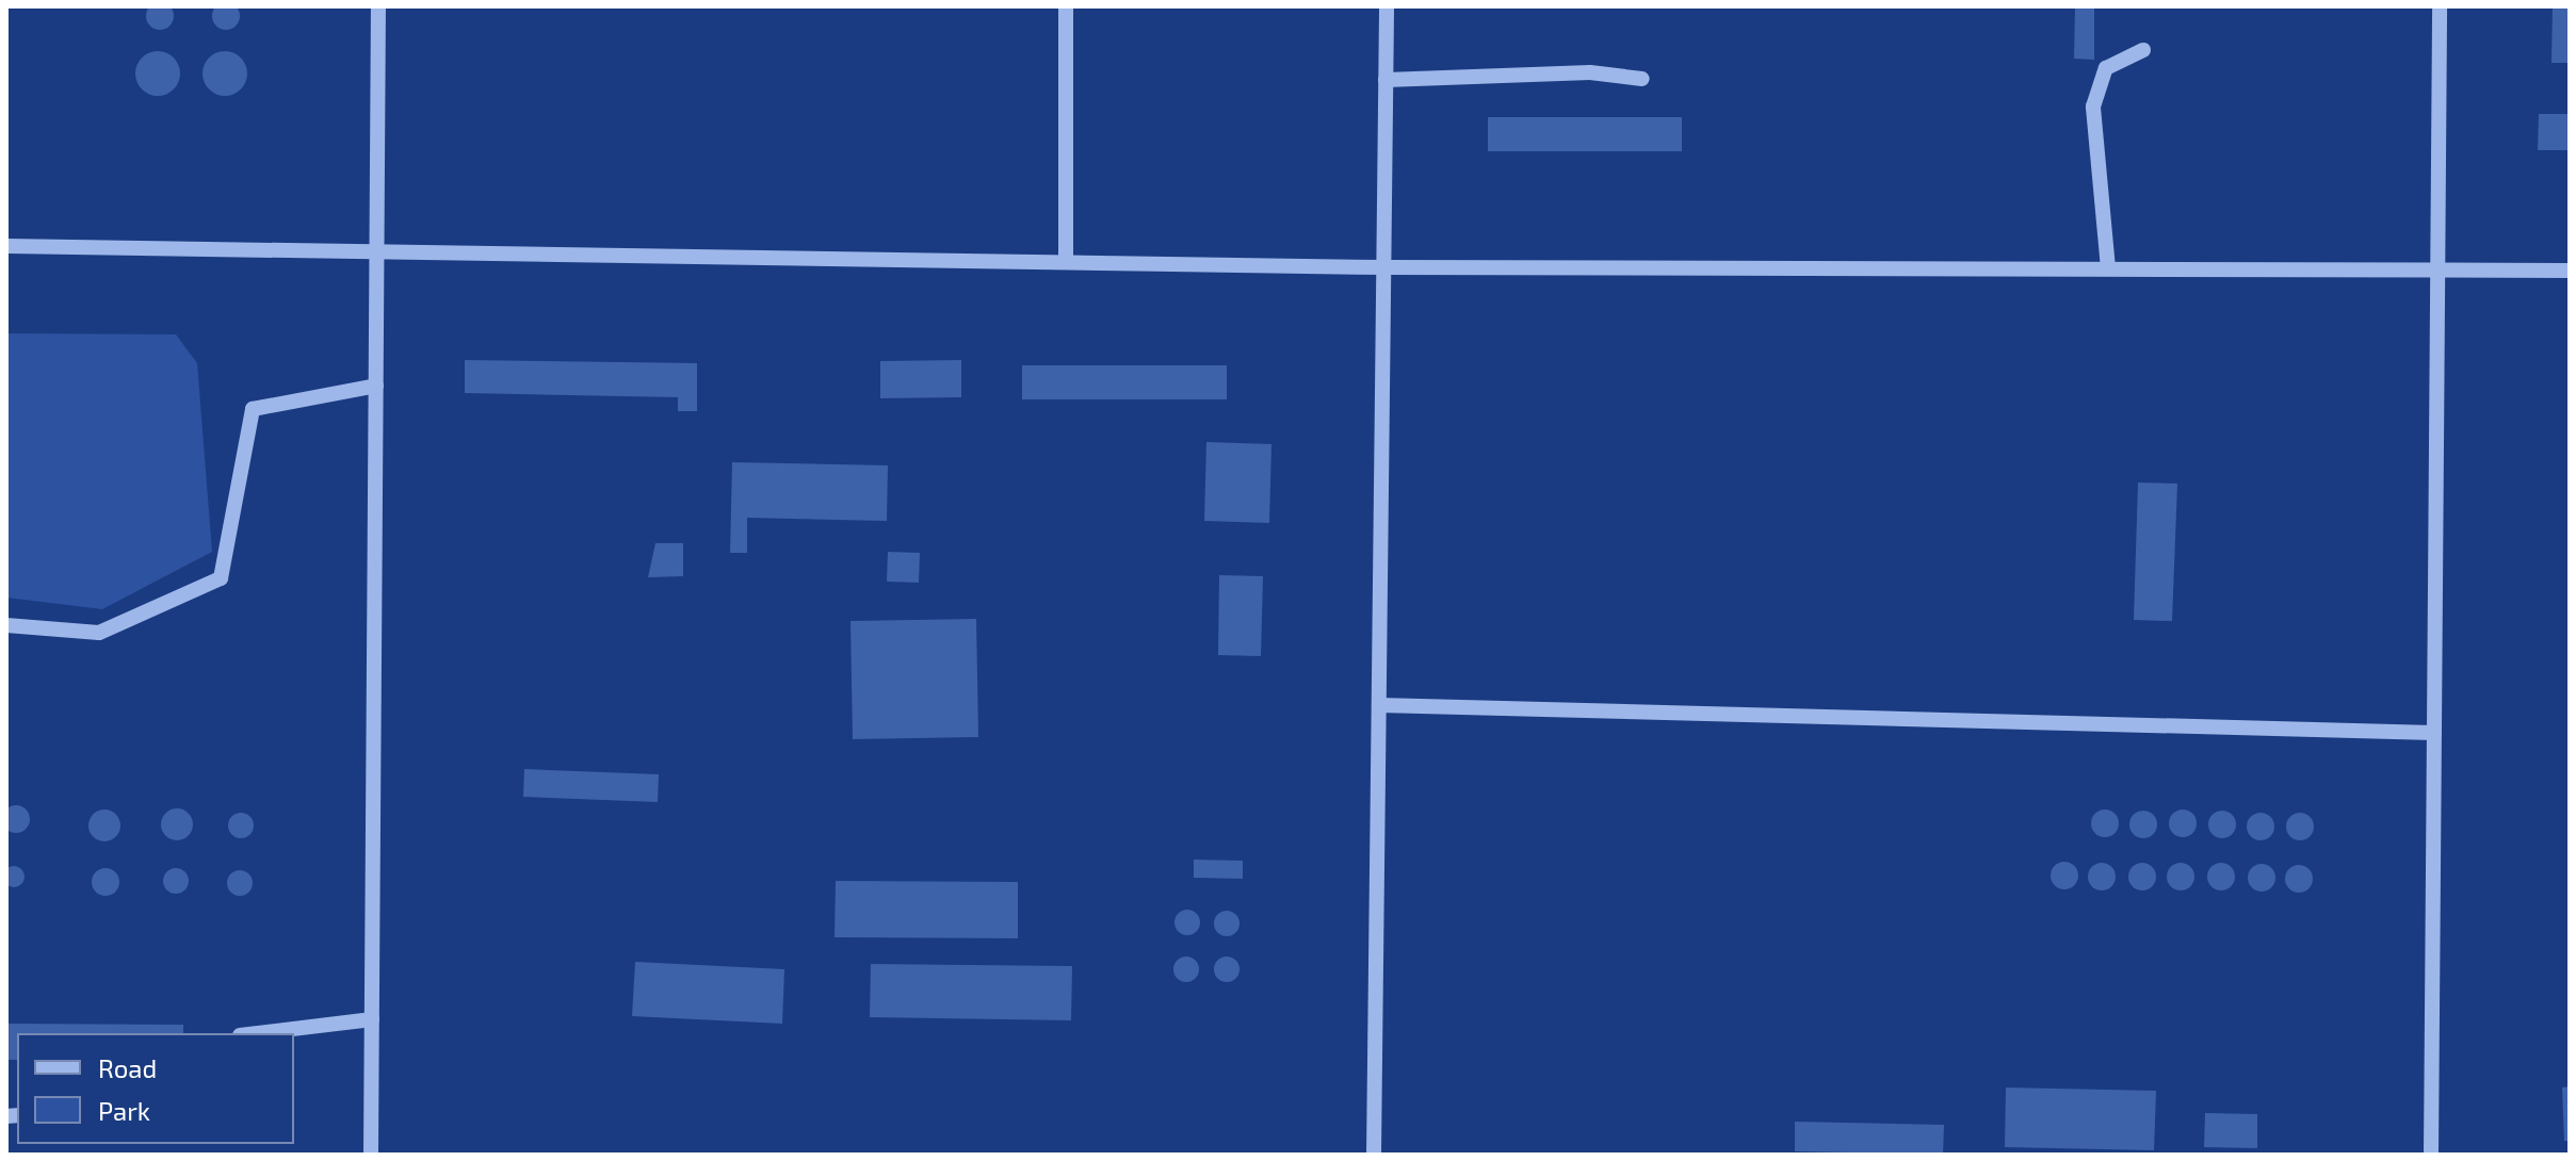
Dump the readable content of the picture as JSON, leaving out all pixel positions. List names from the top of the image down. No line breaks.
{"legend":["Road","Park"]}
